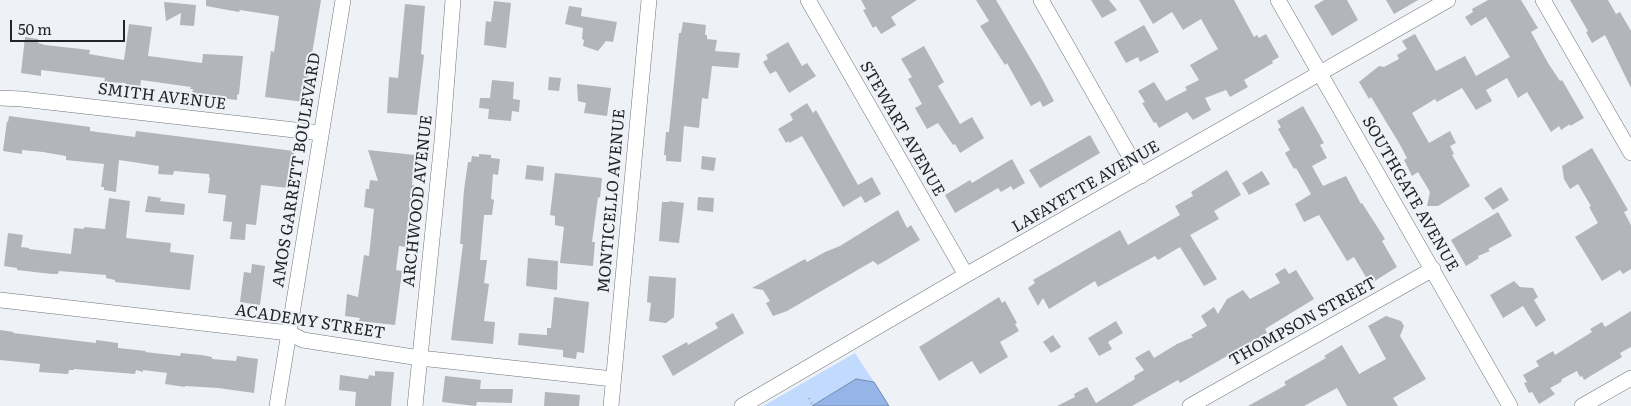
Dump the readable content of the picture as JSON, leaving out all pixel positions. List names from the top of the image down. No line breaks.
{"streets":{"street":["SMITH AVENUE","STEWART AVENUE","AMOS GARRETT BOULEVARD","LAFAYETTE AVENUE","SOUTHGATE AVENUE","ARCHWOOD AVENUE","MONTICELLO AVENUE","ACADEMY STREET","THOMPSON STREET"]},"crossings":[["SMITH AVENUE","AMOS GARRETT BOULEVARD"],["STEWART AVENUE","LAFAYETTE AVENUE"],["AMOS GARRETT BOULEVARD","ACADEMY STREET"],["LAFAYETTE AVENUE","SOUTHGATE AVENUE"],["SOUTHGATE AVENUE","THOMPSON STREET"],["ARCHWOOD AVENUE","ACADEMY STREET"],["MONTICELLO AVENUE","ACADEMY STREET"]],"scale_bar":"50 m"}
